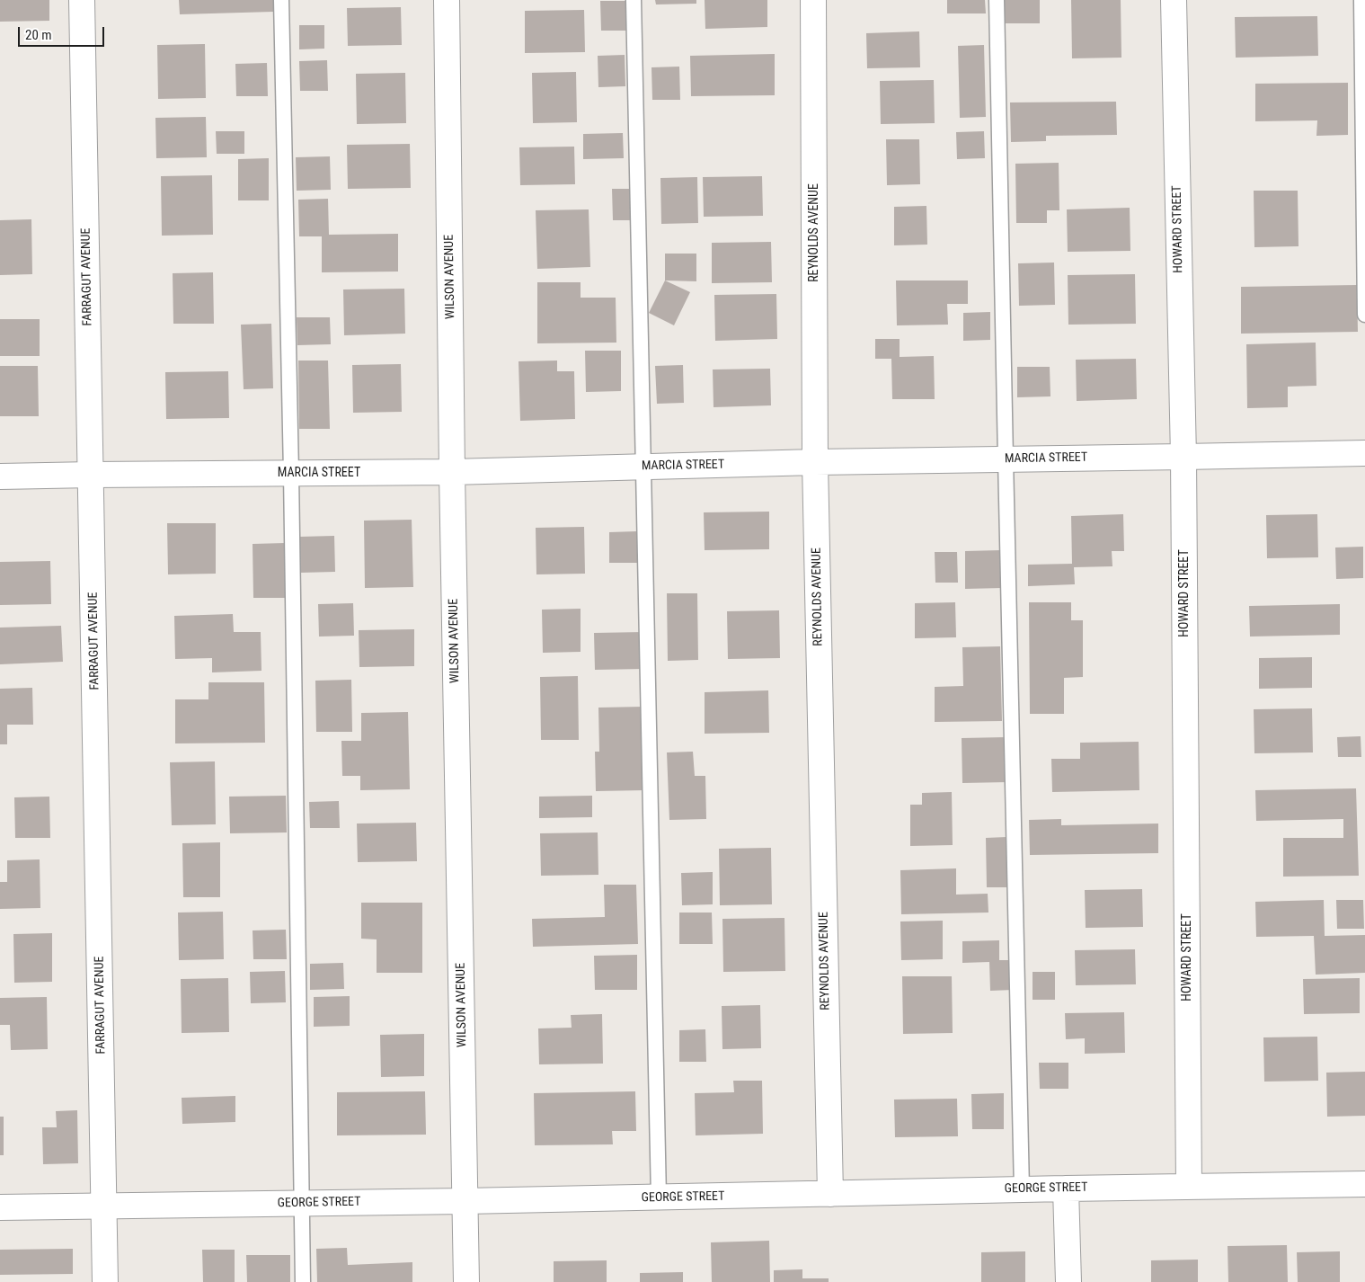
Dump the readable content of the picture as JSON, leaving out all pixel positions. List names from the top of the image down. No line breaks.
{"streets":{"street":["HOWARD STREET","REYNOLDS AVENUE","FARRAGUT AVENUE","WILSON AVENUE","MARCIA STREET","GEORGE STREET"]},"crossings":[["HOWARD STREET","MARCIA STREET"],["HOWARD STREET","GEORGE STREET"],["REYNOLDS AVENUE","MARCIA STREET"],["REYNOLDS AVENUE","GEORGE STREET"],["FARRAGUT AVENUE","MARCIA STREET"],["FARRAGUT AVENUE","GEORGE STREET"],["WILSON AVENUE","MARCIA STREET"],["WILSON AVENUE","GEORGE STREET"]],"scale_bar":"20 m"}
